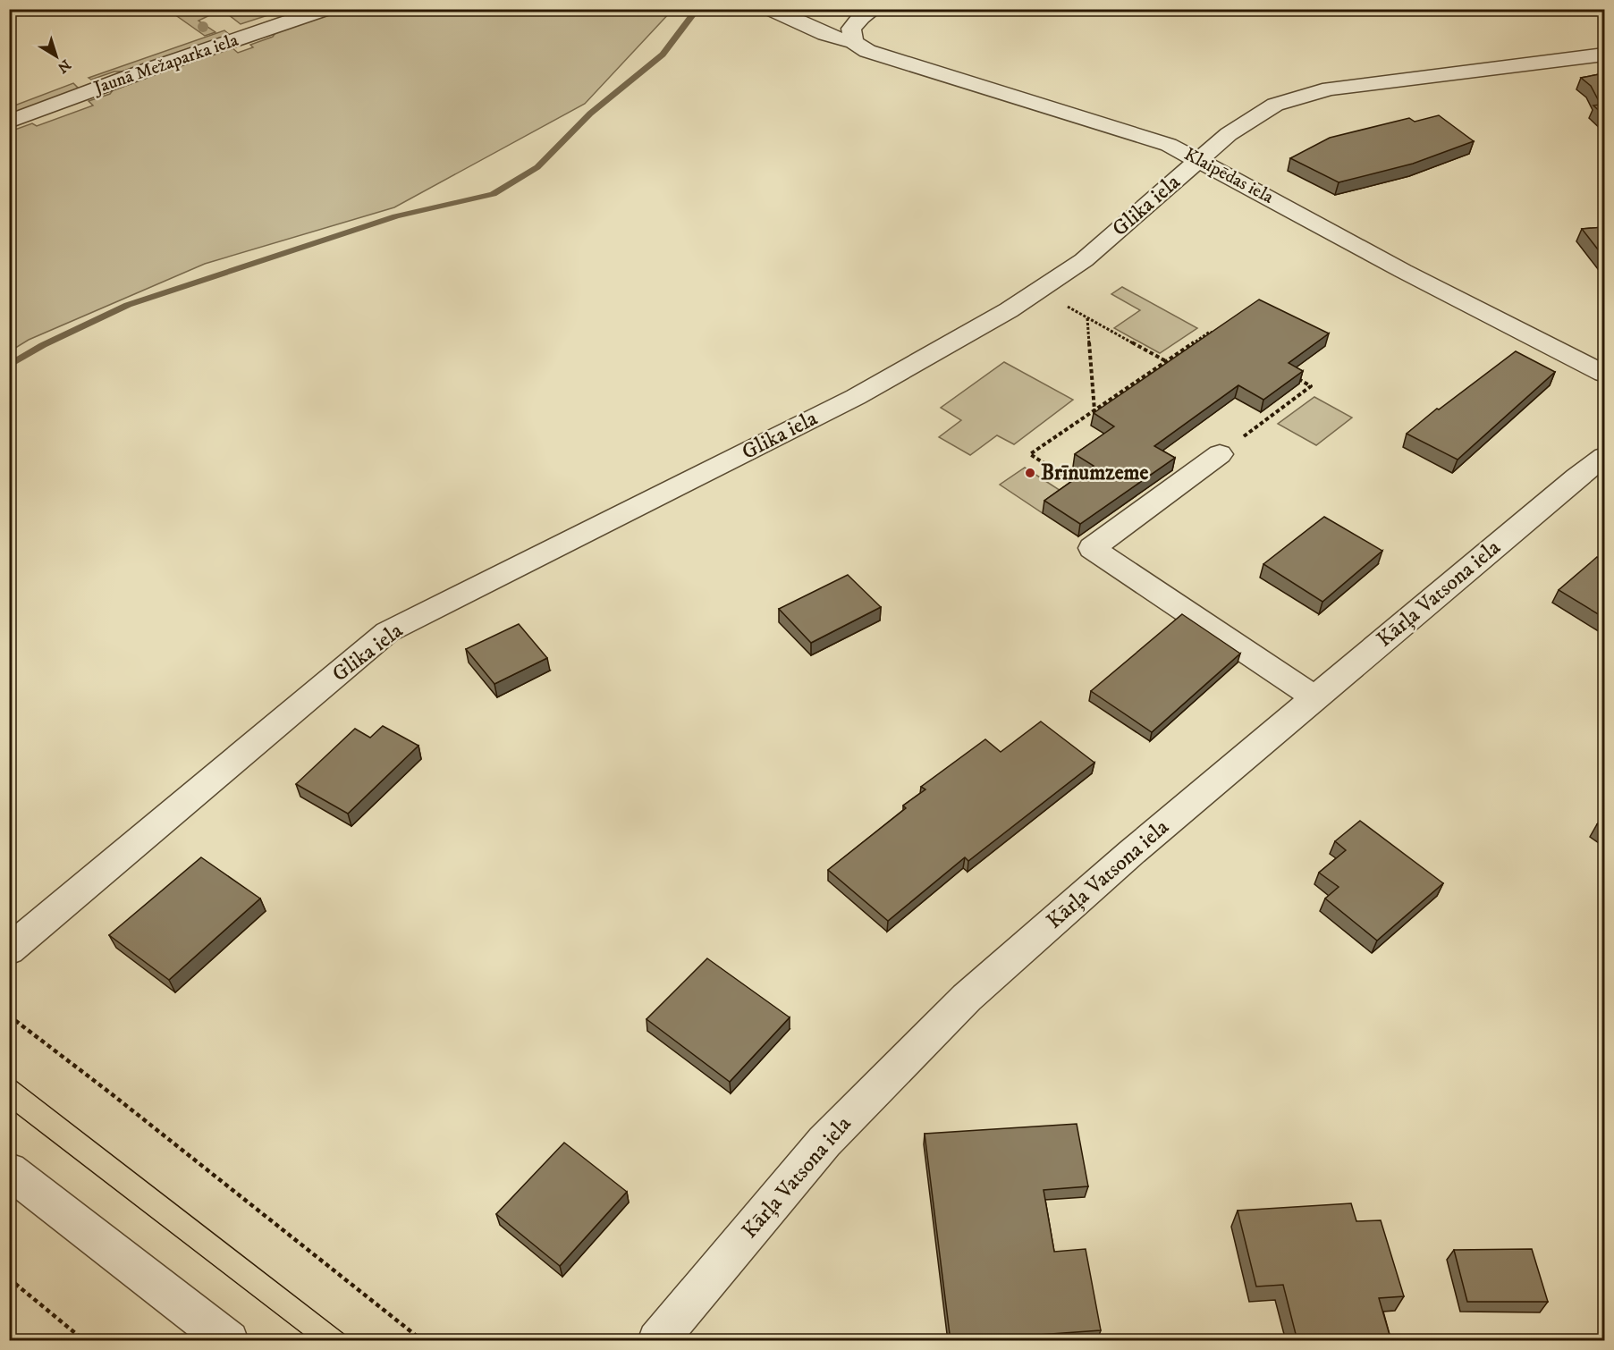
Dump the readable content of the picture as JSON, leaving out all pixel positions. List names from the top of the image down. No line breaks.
{"streets":{"street":["Jaunā Mežaparka iela","Klaipēdas iela","Glika iela","Kārļa Vatsona iela"]},"crossings":[["Klaipēdas iela","Glika iela"]],"places":["Brīnumzeme"],"north":"bottom right"}
